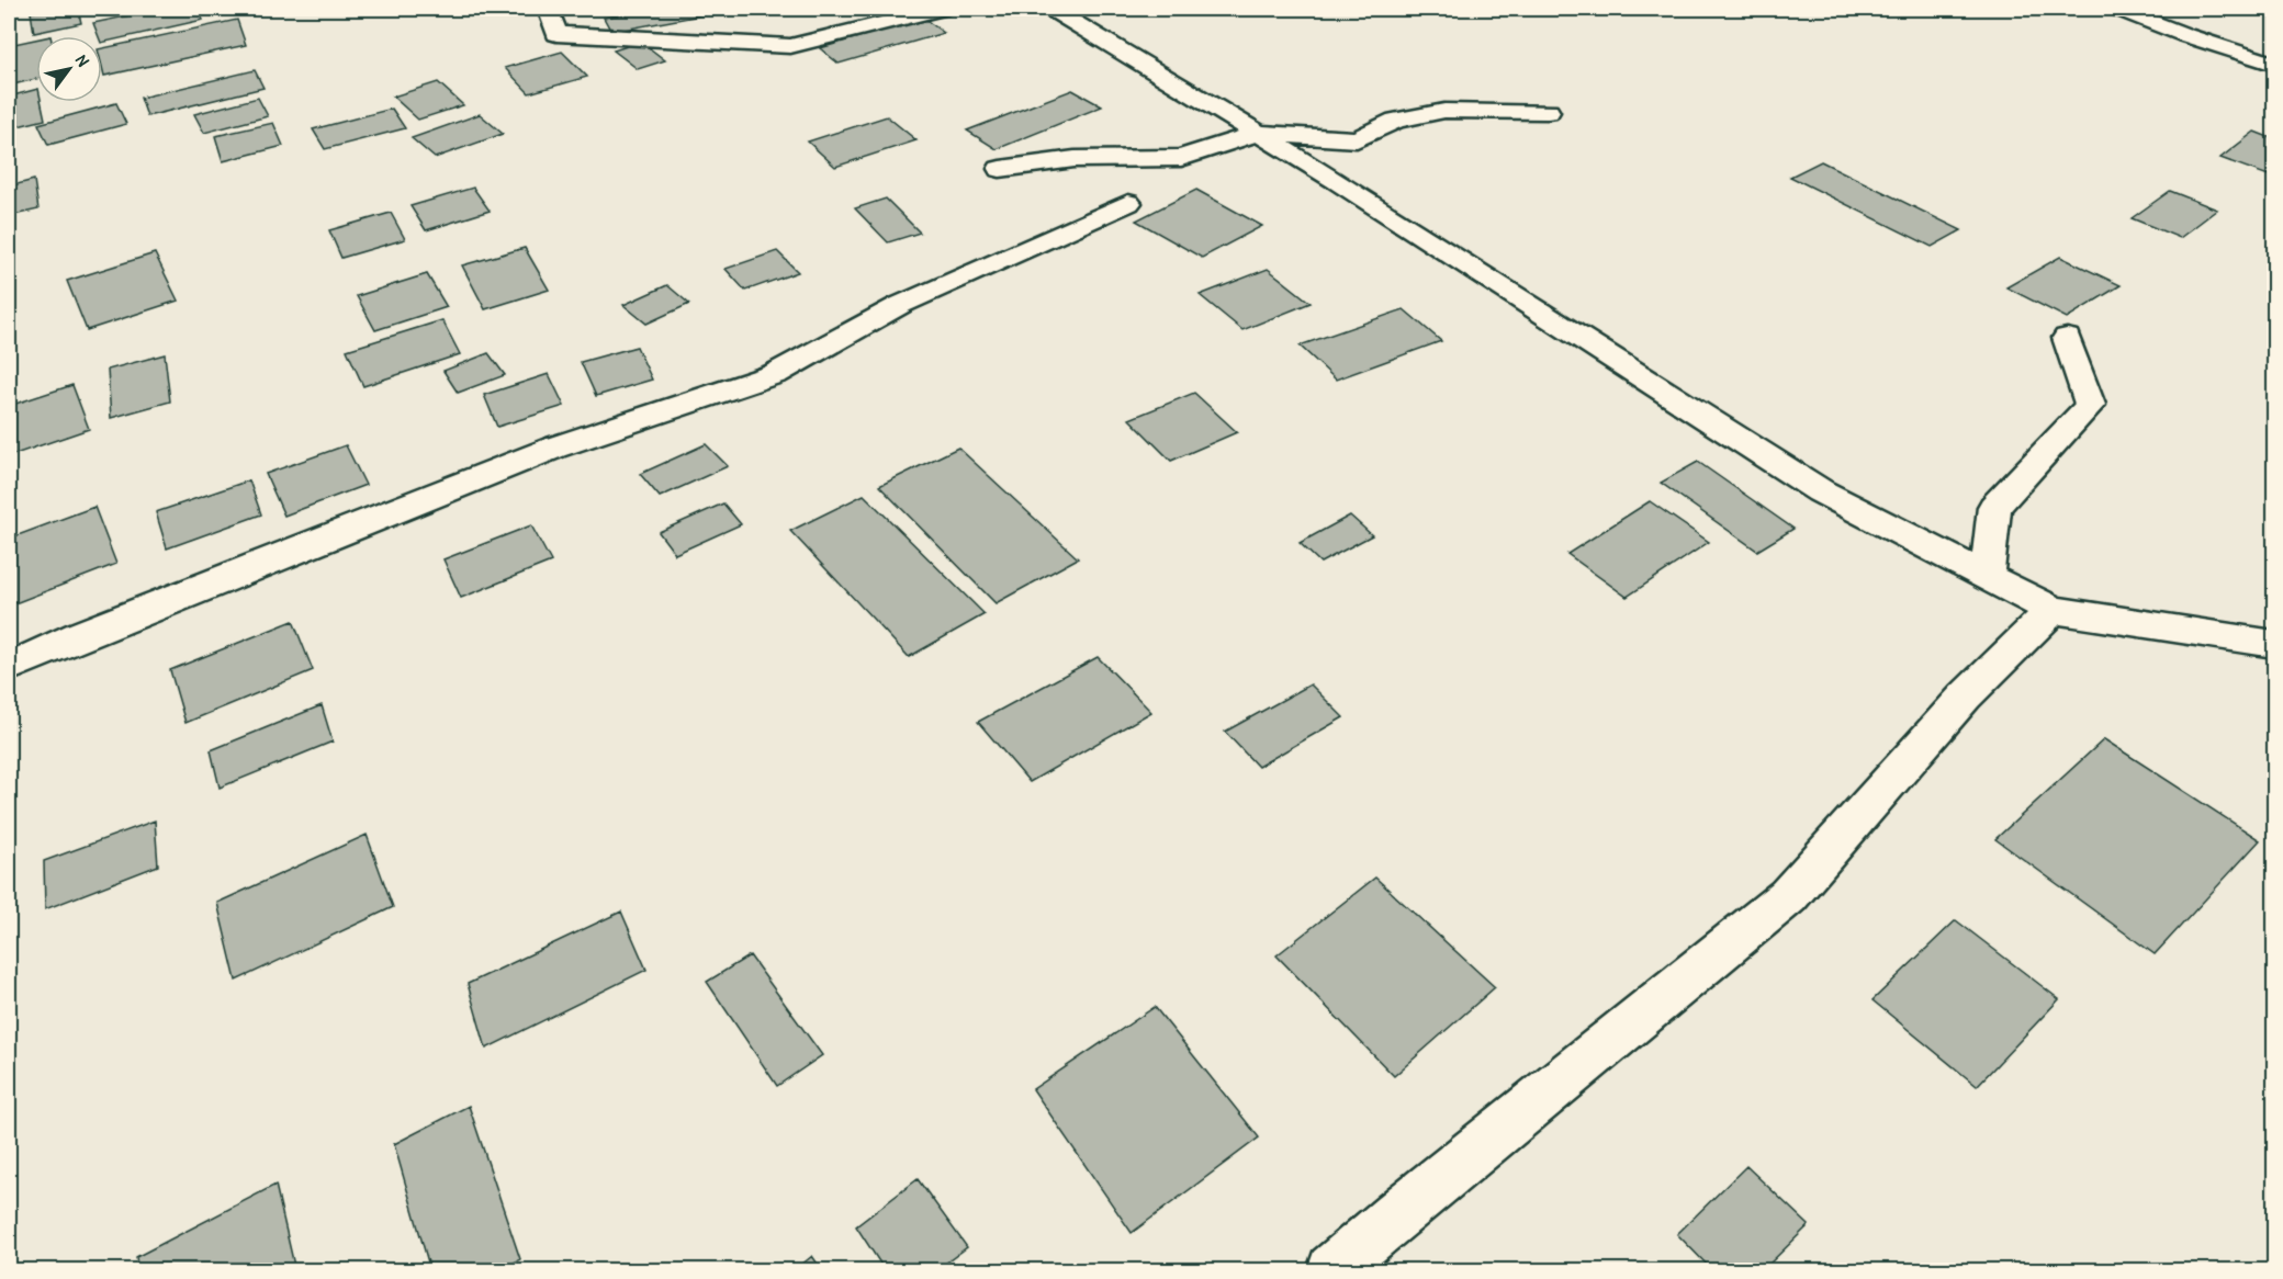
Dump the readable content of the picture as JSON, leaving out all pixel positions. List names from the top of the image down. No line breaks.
{"north":"top right"}
